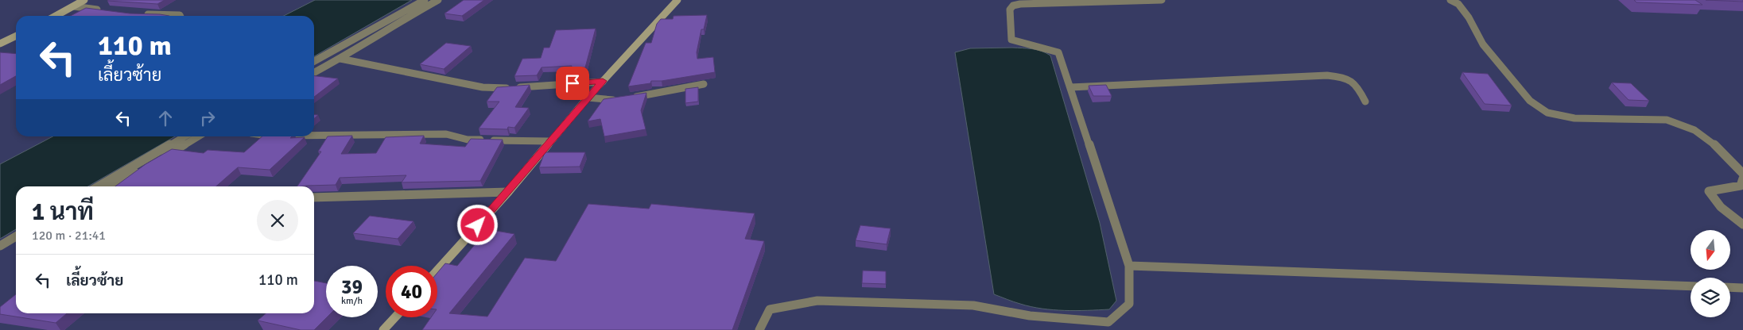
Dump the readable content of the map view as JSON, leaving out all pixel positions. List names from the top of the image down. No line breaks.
{"north":"bottom","page":{"turn":["110 m","เลี้ยวซ้าย"],"heading":["1 นาที","120 m · 21:41"],"list":[{"name":"เลี้ยวซ้าย","value":"110 m"}],"speed":"39 km/h","limit":"40"}}
